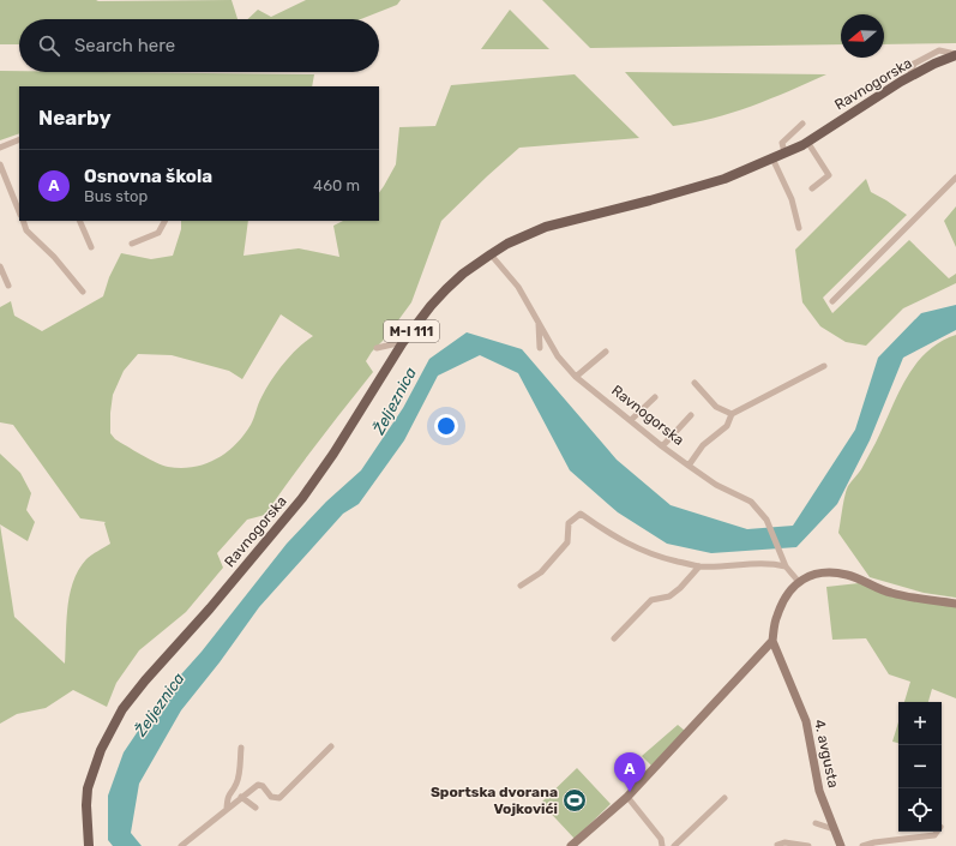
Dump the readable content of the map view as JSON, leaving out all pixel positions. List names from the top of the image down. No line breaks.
{"streets":{"main road":["Ravnogorska","M-I 111","4. avgusta"]},"water":["Željeznica"],"places":{"sports":["Sportska dvorana Vojkovići"]},"north":"left","page":{"search":"Search here","heading":"Nearby","list":[{"mark":"A","name":"Osnovna škola","note":"Bus stop","value":"460 m"}],"map_buttons":["+","−"],"pins":"A"}}
